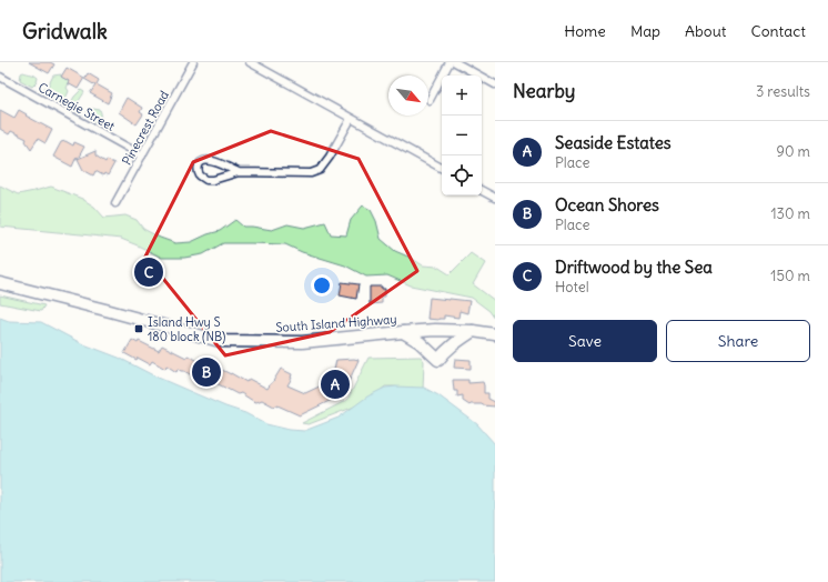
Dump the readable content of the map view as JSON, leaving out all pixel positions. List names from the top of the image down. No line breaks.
{"streets":{"main road":["South Island Highway"],"street":["Carnegie Street","Pinecrest Road"]},"crossings":[["Carnegie Street","Pinecrest Road"]],"places":{"transit":["Island Hwy S 180 block (NB)"]},"north":"bottom right","page":{"header":"Gridwalk","nav":["Home","Map","About","Contact"],"heading":["Nearby","3 results"],"map_buttons":["+","−"],"list":[{"mark":"A","name":"Seaside Estates","note":"Place","value":"90 m"},{"mark":"B","name":"Ocean Shores","note":"Place","value":"130 m"},{"mark":"C","name":"Driftwood by the Sea","note":"Hotel","value":"150 m"}],"pins":["C","B","A"],"buttons":["Save","Share"]}}
